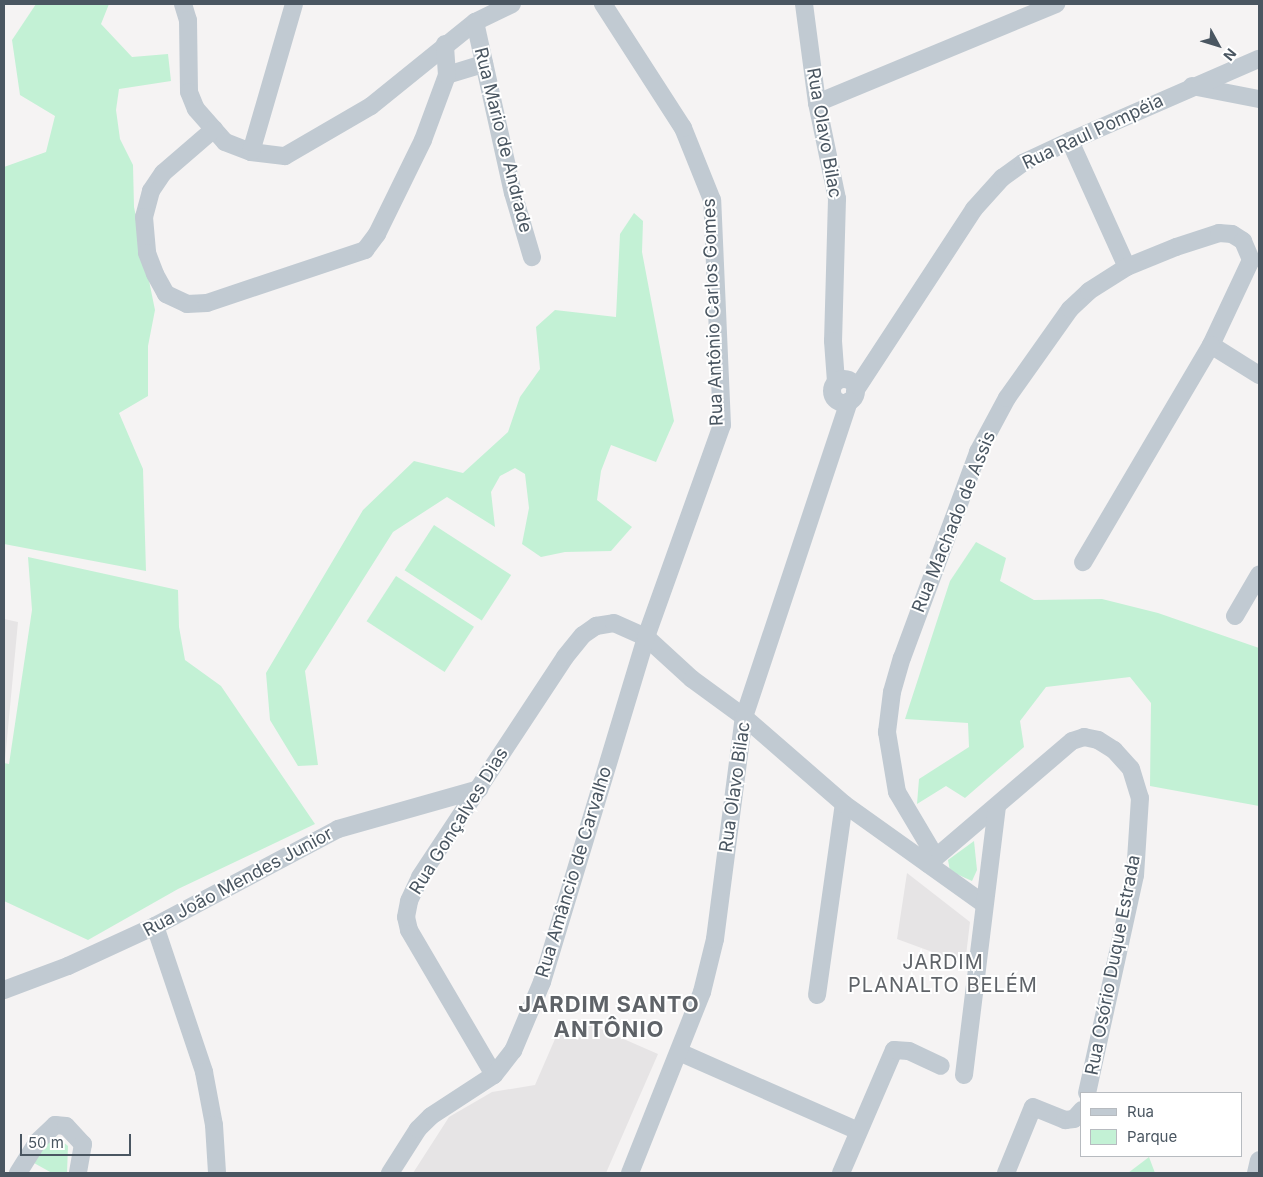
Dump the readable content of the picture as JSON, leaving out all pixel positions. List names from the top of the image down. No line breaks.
{"streets":{"street":["Rua Raul Pompéia","Rua Olavo Bilac","Rua Mario de Andrade","Rua Antônio Carlos Gomes","Rua Machado de Assis","Rua Gonçalves Dias","Rua Amâncio de Carvalho","Rua João Mendes Junior","Rua Osório Duque Estrada"]},"crossings":[["Rua Raul Pompéia","Rua Olavo Bilac"],["Rua Antônio Carlos Gomes","Rua Gonçalves Dias"],["Rua Antônio Carlos Gomes","Rua Amâncio de Carvalho"],["Rua Machado de Assis","Rua Osório Duque Estrada"],["Rua Gonçalves Dias","Rua Amâncio de Carvalho"],["Rua Gonçalves Dias","Rua João Mendes Junior"]],"districts":["JARDIM PLANALTO BELÉM","JARDIM SANTO ANTÔNIO"],"legend":["Rua","Parque"],"scale_bar":"50 m","north":"bottom right"}
